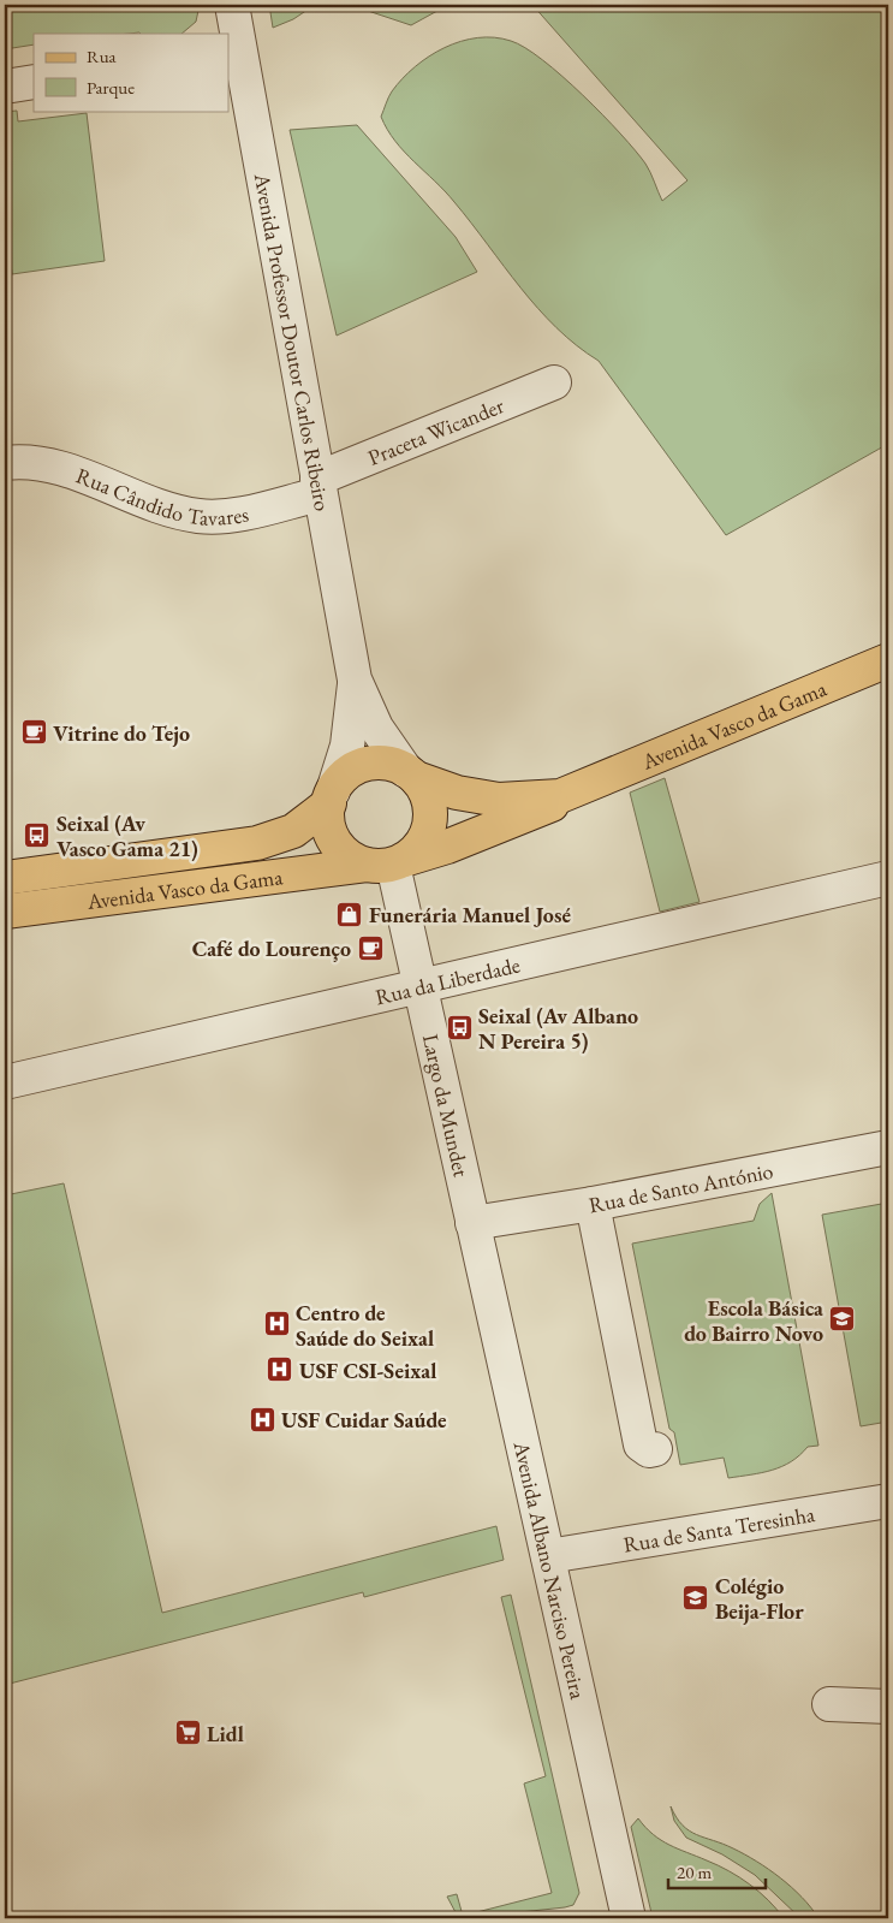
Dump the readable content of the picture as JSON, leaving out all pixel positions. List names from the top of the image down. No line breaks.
{"streets":{"main road":["Avenida Vasco da Gama"],"street":["Avenida Professor Doutor Carlos Ribeiro","Praceta Wicander","Rua Cândido Tavares","Rua da Liberdade","Largo da Mundet","Rua de Santo António","Rua de Santa Teresinha","Avenida Albano Narciso Pereira"]},"crossings":[["Avenida Professor Doutor Carlos Ribeiro","Praceta Wicander"],["Avenida Professor Doutor Carlos Ribeiro","Rua Cândido Tavares"],["Praceta Wicander","Rua Cândido Tavares"],["Avenida Vasco da Gama","Largo da Mundet"],["Rua da Liberdade","Largo da Mundet"],["Largo da Mundet","Rua de Santo António"],["Largo da Mundet","Avenida Albano Narciso Pereira"],["Rua de Santo António","Avenida Albano Narciso Pereira"],["Rua de Santa Teresinha","Avenida Albano Narciso Pereira"]],"places":{"cafe":["Vitrine do Tejo","Café do Lourenço"],"bus stop":["Seixal (Av Vasco Gama 21)","Seixal (Av Albano N Pereira 5)"],"shop":["Funerária Manuel José"],"school or university":["Escola Básica do Bairro Novo","Colégio Beija-Flor"],"hospital":["Centro de Saúde do Seixal","USF CSI-Seixal","USF Cuidar Saúde"],"supermarket":["Lidl"]},"legend":["Rua","Parque"],"scale_bar":"20 m"}
